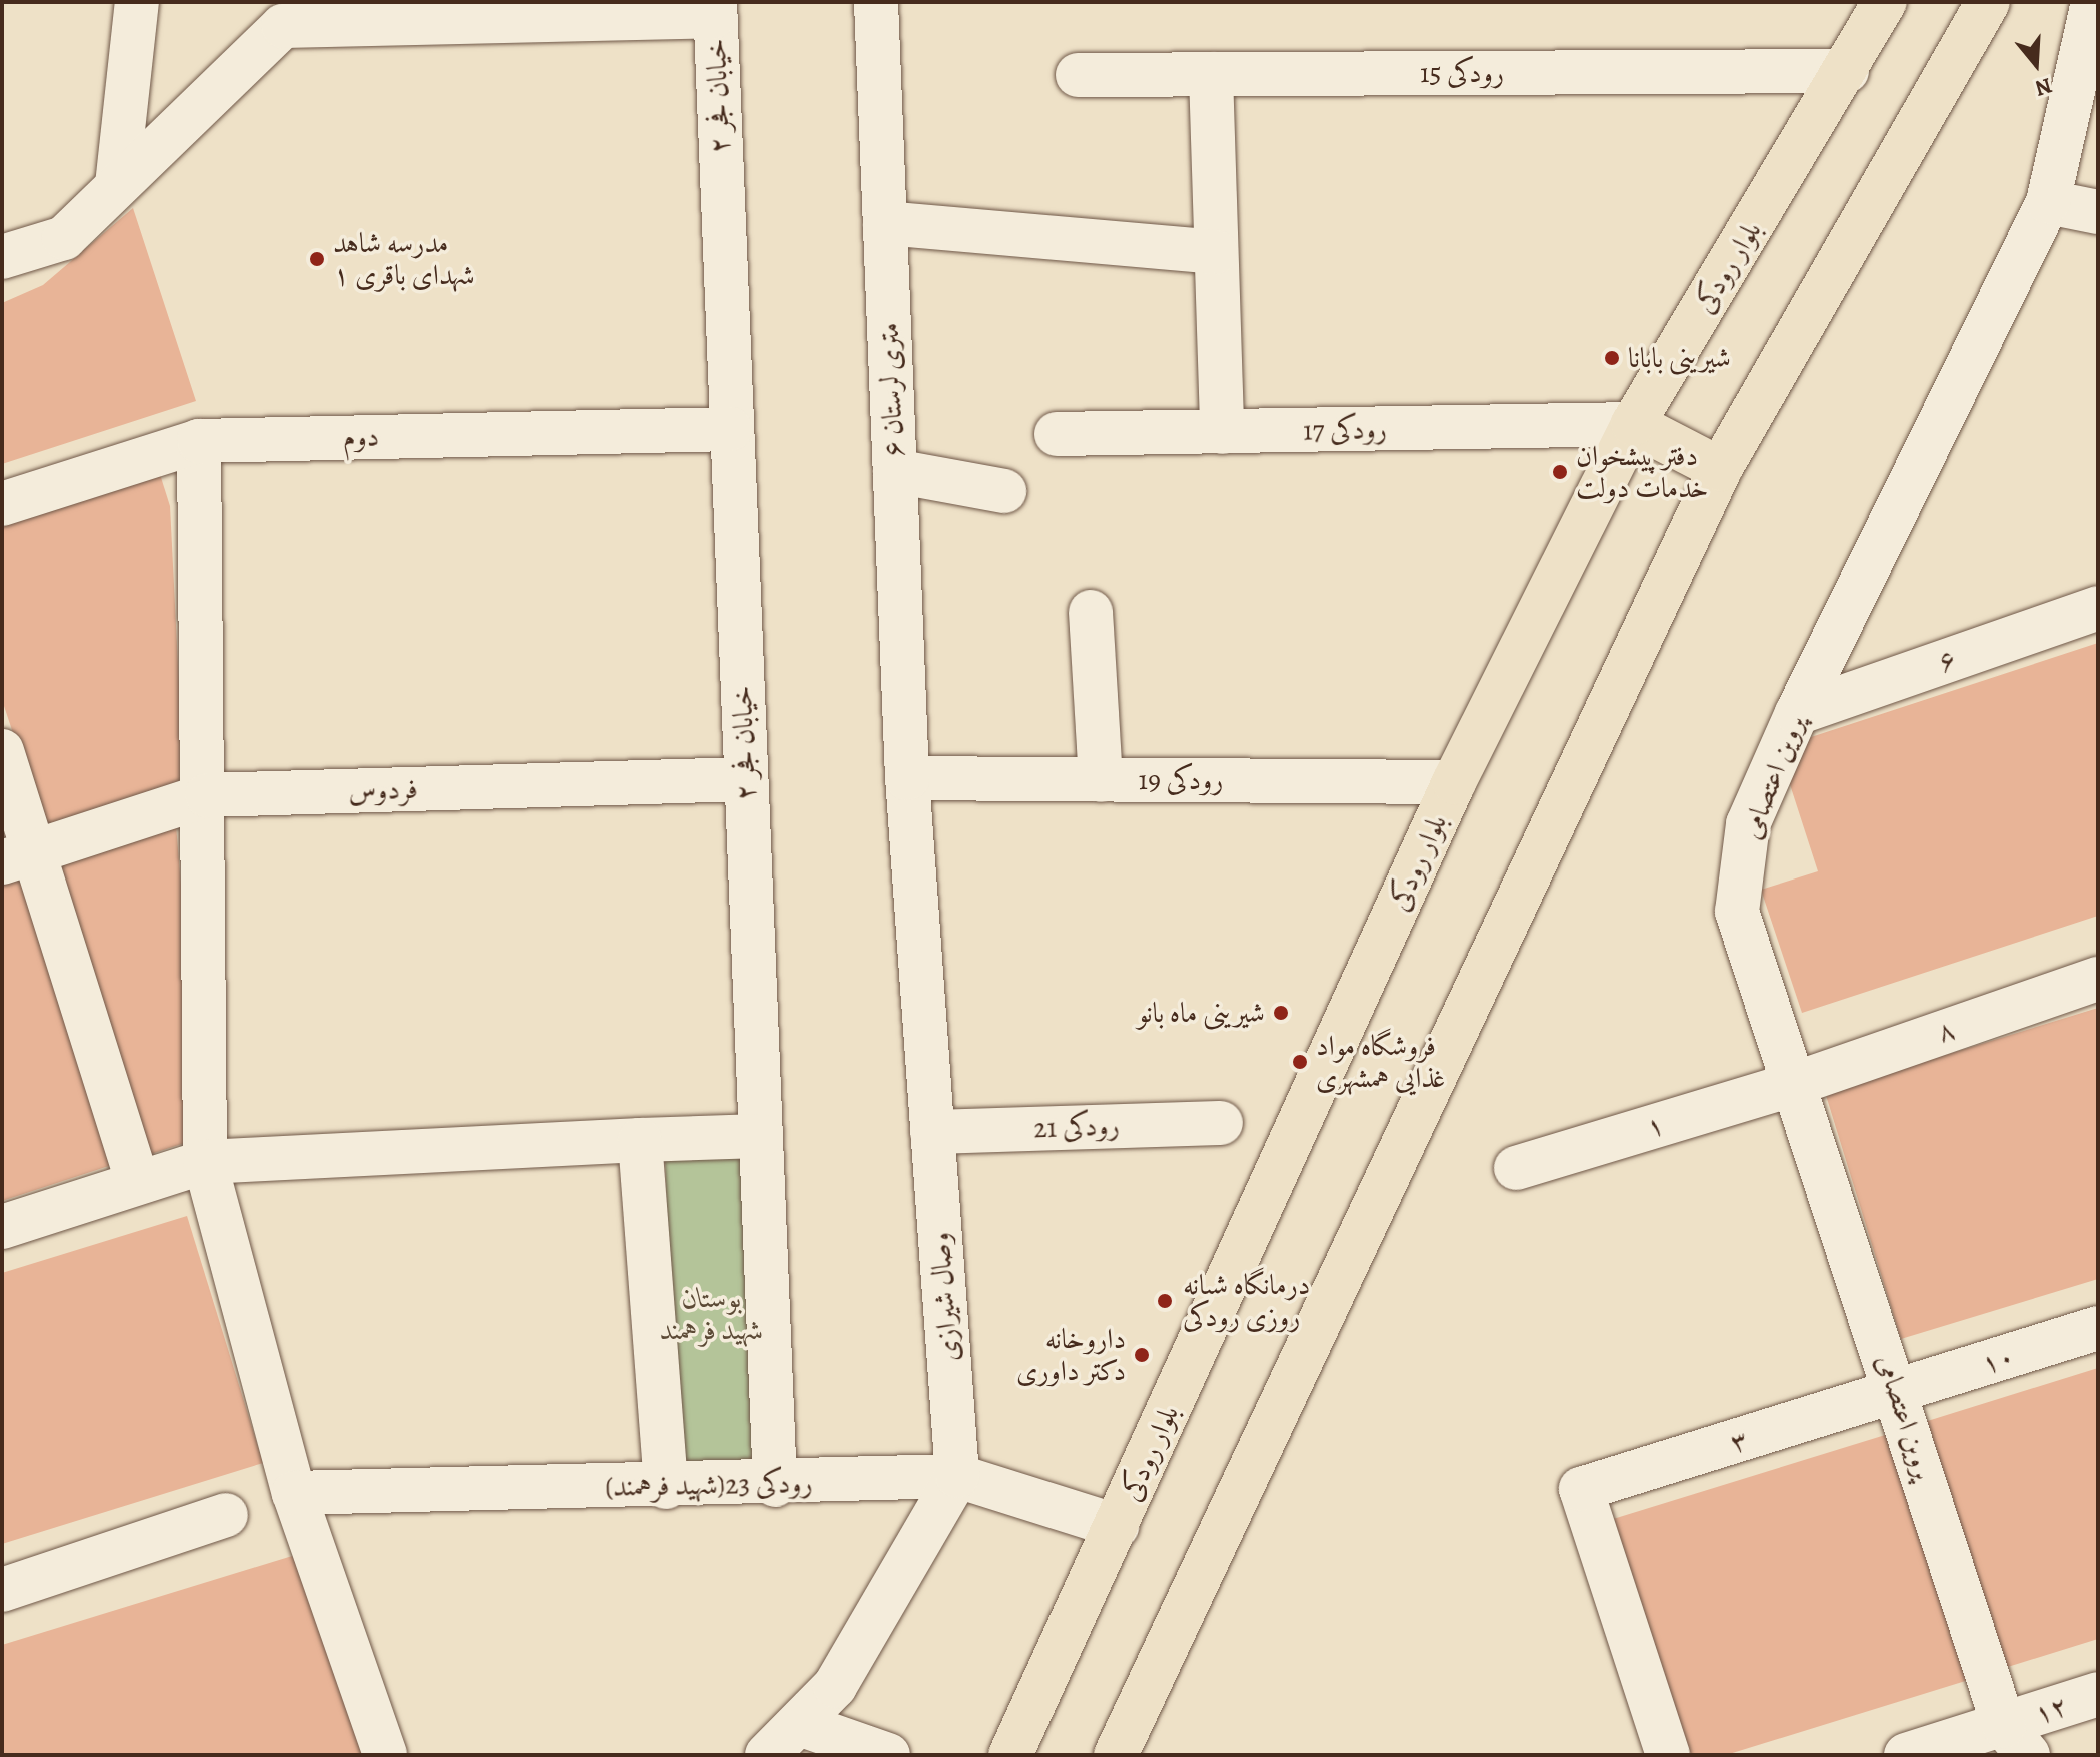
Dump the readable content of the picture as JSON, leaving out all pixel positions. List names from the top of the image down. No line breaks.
{"streets":{"main road":["بلوار رودکی"],"street":["رودکی 15","خیابان فجر ۲","۶ متری لرستان","رودکی 17","دوم","۶","پروین اعتصامی","رودکی 19","فردوس","۸","۱","رودکی 21","وصال شیرازی","۱۰","۳","رودکی 23(شهید فرهمند)","۱۲"]},"crossings":[["رودکی 15","بلوار رودکی"],["خیابان فجر ۲","دوم"],["خیابان فجر ۲","فردوس"],["خیابان فجر ۲","رودکی 23(شهید فرهمند)"],["بلوار رودکی","رودکی 17"],["بلوار رودکی","رودکی 19"],["بلوار رودکی","رودکی 23(شهید فرهمند)"],["۶ متری لرستان","رودکی 19"],["۶ متری لرستان","وصال شیرازی"],["۶","پروین اعتصامی"],["پروین اعتصامی","۸"],["پروین اعتصامی","۱"],["پروین اعتصامی","۱۰"],["پروین اعتصامی","۳"],["پروین اعتصامی","۱۲"],["رودکی 19","وصال شیرازی"],["۸","۱"],["رودکی 21","وصال شیرازی"],["وصال شیرازی","رودکی 23(شهید فرهمند)"],["۱۰","۳"]],"parks":["بوستان شهید فرهمند"],"places":["مدرسه شاهد شهدای باقری ۱","شیرینی بابانا","دفتر پیشخوان خدمات دولت","شیرینی ماه بانو","فروشگاه مواد غذایی همشهری","درمانگاه شبانه روزی رودکی","داروخانه دکتر داوری"],"north":"bottom"}
